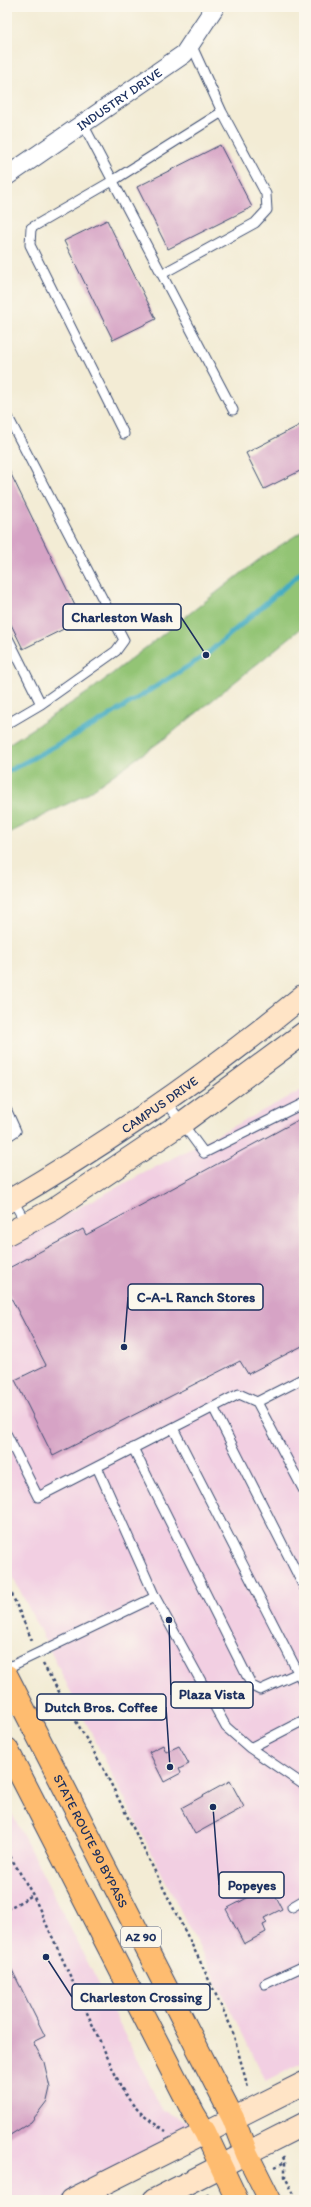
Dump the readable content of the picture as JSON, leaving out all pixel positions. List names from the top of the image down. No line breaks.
{"streets":{"highway":["STATE ROUTE 90 BYPASS","AZ 90"],"street":["INDUSTRY DRIVE","CAMPUS DRIVE"]},"places":["Charleston Wash","C-A-L Ranch Stores","Plaza Vista","Dutch Bros. Coffee","Popeyes","Charleston Crossing"]}
